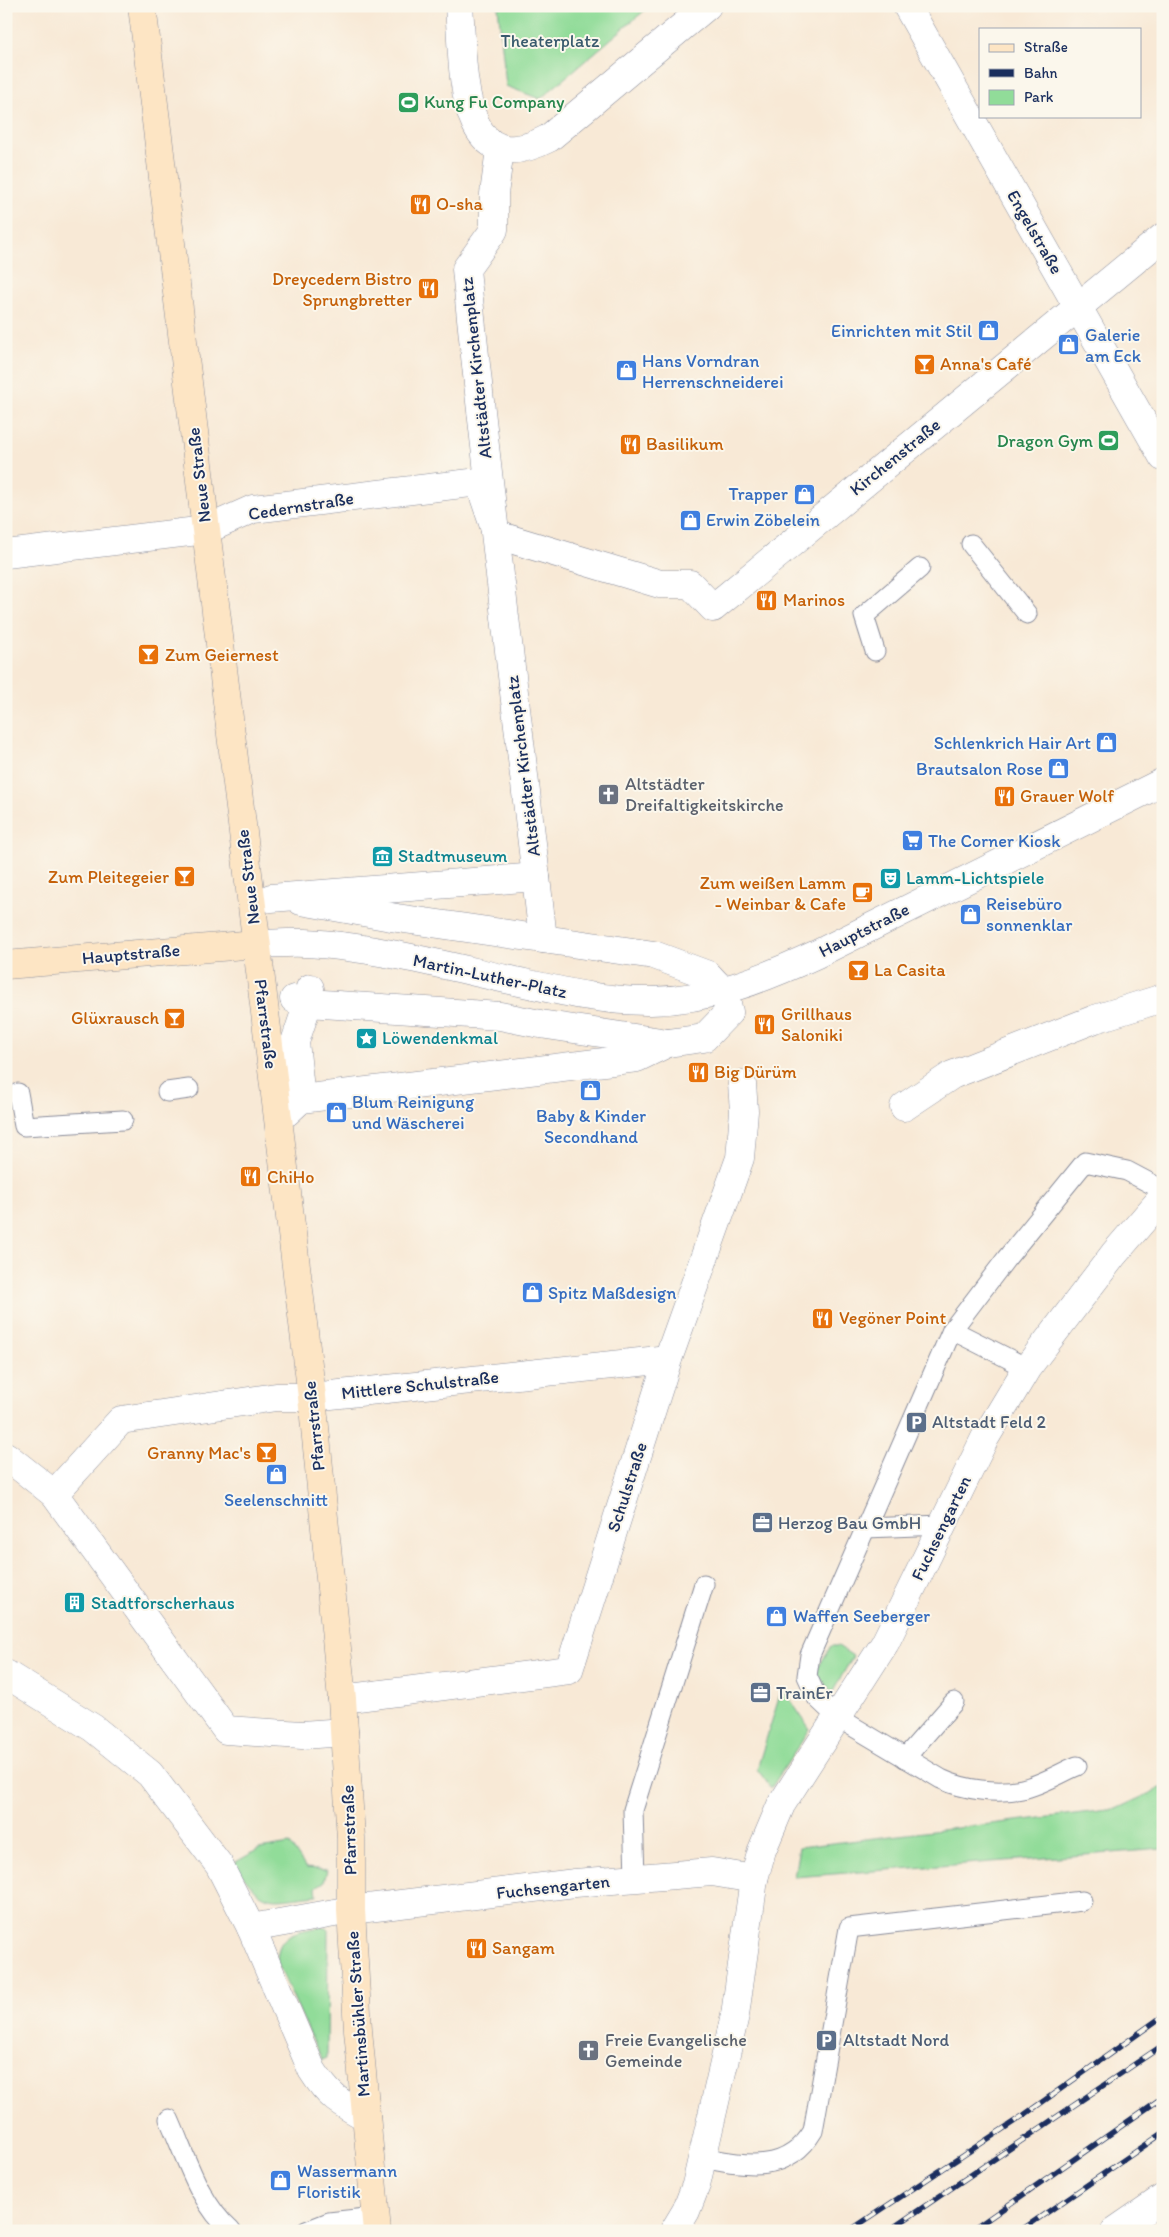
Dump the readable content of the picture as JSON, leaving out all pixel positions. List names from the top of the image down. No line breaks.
{"streets":{"street":["Engelstraße","Altstädter Kirchenplatz","Kirchenstraße","Neue Straße","Cedernstraße","Hauptstraße","Martin-Luther-Platz","Pfarrstraße","Mittlere Schulstraße","Schulstraße","Fuchsengarten","Martinsbühler Straße"]},"crossings":[["Engelstraße","Kirchenstraße"],["Altstädter Kirchenplatz","Kirchenstraße"],["Altstädter Kirchenplatz","Cedernstraße"],["Neue Straße","Cedernstraße"],["Neue Straße","Hauptstraße"],["Neue Straße","Martin-Luther-Platz"],["Neue Straße","Pfarrstraße"],["Hauptstraße","Martin-Luther-Platz"],["Hauptstraße","Pfarrstraße"],["Martin-Luther-Platz","Pfarrstraße"],["Pfarrstraße","Mittlere Schulstraße"],["Pfarrstraße","Schulstraße"],["Pfarrstraße","Fuchsengarten"],["Pfarrstraße","Martinsbühler Straße"],["Mittlere Schulstraße","Schulstraße"],["Fuchsengarten","Martinsbühler Straße"]],"parks":["Theaterplatz"],"places":{"sports":["Kung Fu Company","Dragon Gym"],"restaurant":["O-sha","Dreycedern Bistro Sprungbretter","Basilikum","Marinos","Grauer Wolf","Grillhaus Saloniki","Big Dürüm","ChiHo","Vegöner Point","Sangam"],"shop":["Einrichten mit Stil","Galerie am Eck","Hans Vorndran Herrenschneiderei","Trapper","Erwin Zöbelein","Schlenkrich Hair Art","Brautsalon Rose","Reisebüro sonnenklar","Baby & Kinder Secondhand","Blum Reinigung und Wäscherei","Spitz Maßdesign","Seelenschnitt","Waffen Seeberger","Wassermann Floristik"],"bar":["Anna's Café","Zum Geiernest","Zum Pleitegeier","La Casita","Glüxrausch","Granny Mac's"],"church":["Altstädter Dreifaltigkeitskirche","Freie Evangelische Gemeinde"],"supermarket":["The Corner Kiosk"],"museum":["Stadtmuseum"],"theatre":["Lamm-Lichtspiele"],"cafe":["Zum weißen Lamm - Weinbar & Cafe"],"place":["Löwendenkmal"],"parking":["Altstadt Feld 2","Altstadt Nord"],"office":["Herzog Bau GmbH","TrainEr"],"building":["Stadtforscherhaus"]},"legend":["Straße","Bahn","Park"]}
